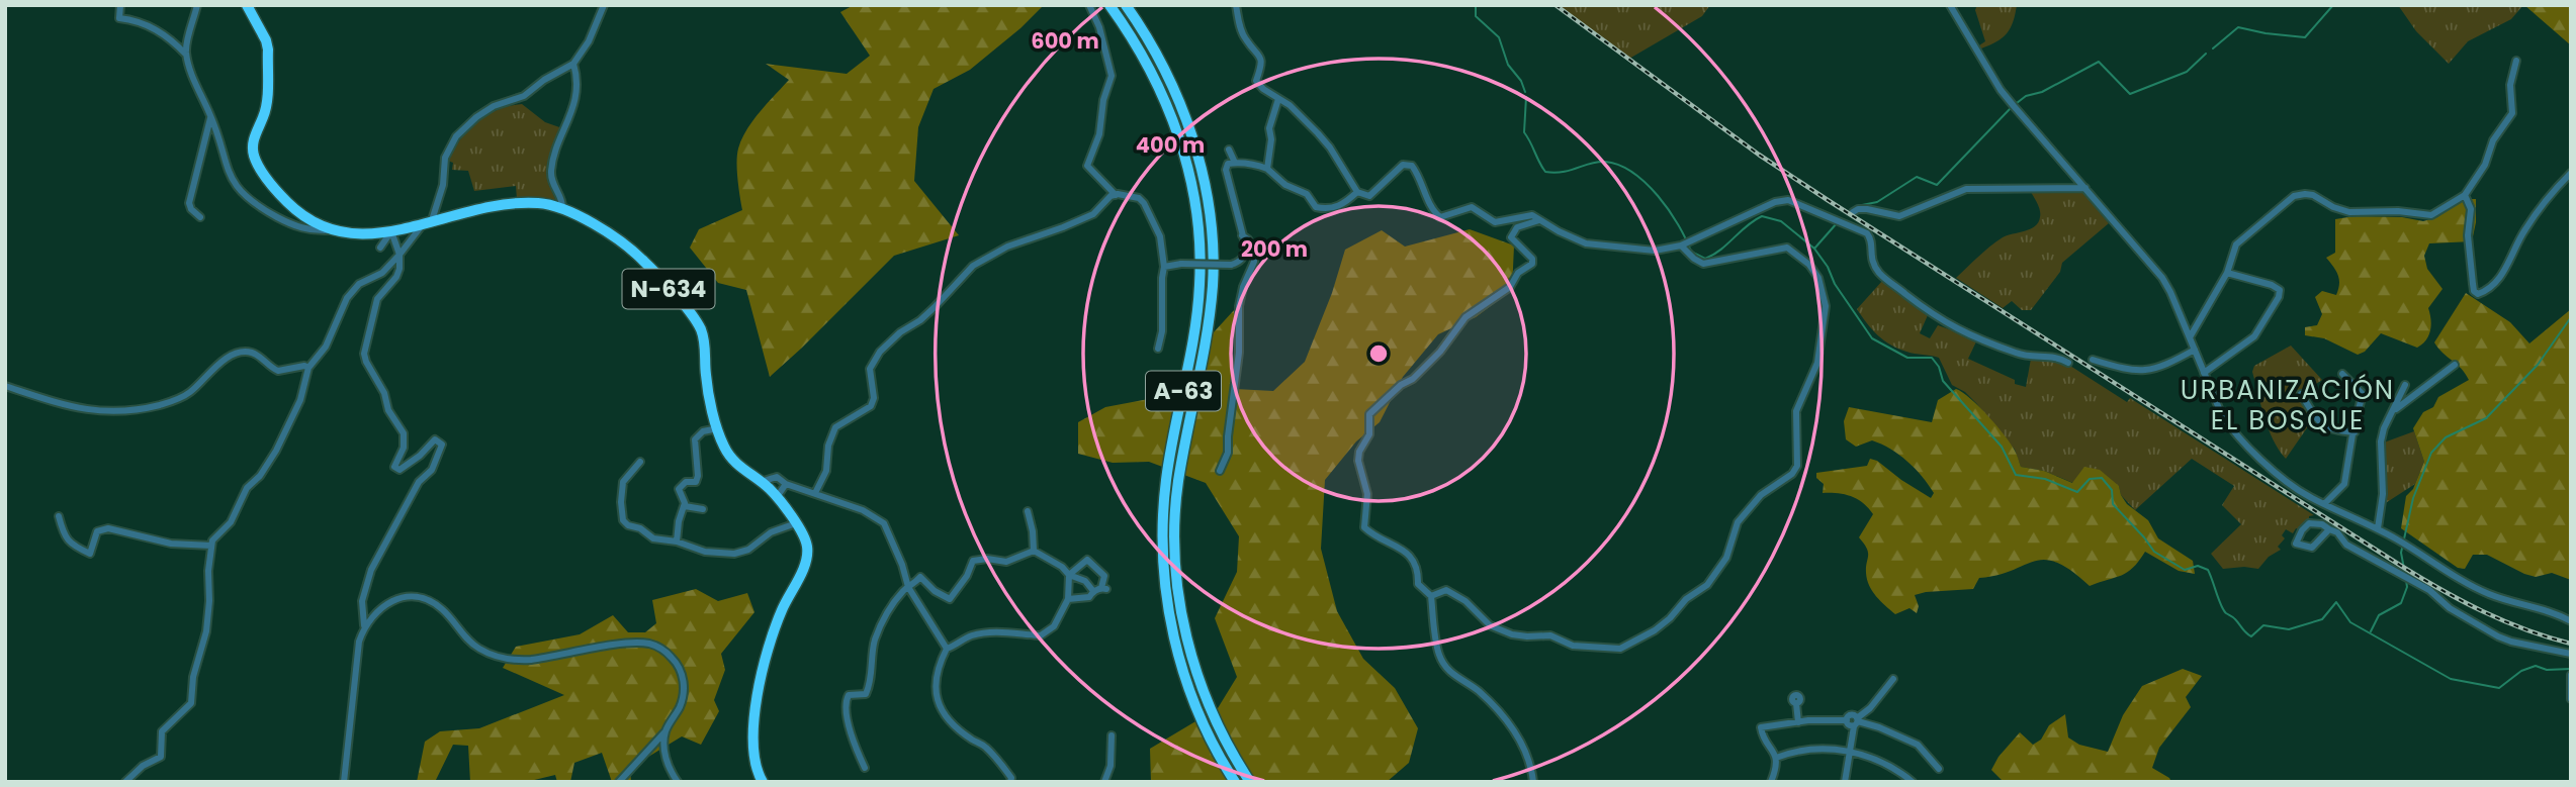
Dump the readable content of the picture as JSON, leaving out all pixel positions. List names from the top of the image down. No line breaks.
{"streets":{"highway":["N-634","A-63"]},"districts":["URBANIZACIÓN EL BOSQUE"],"rings":["600 m","400 m","200 m"]}
